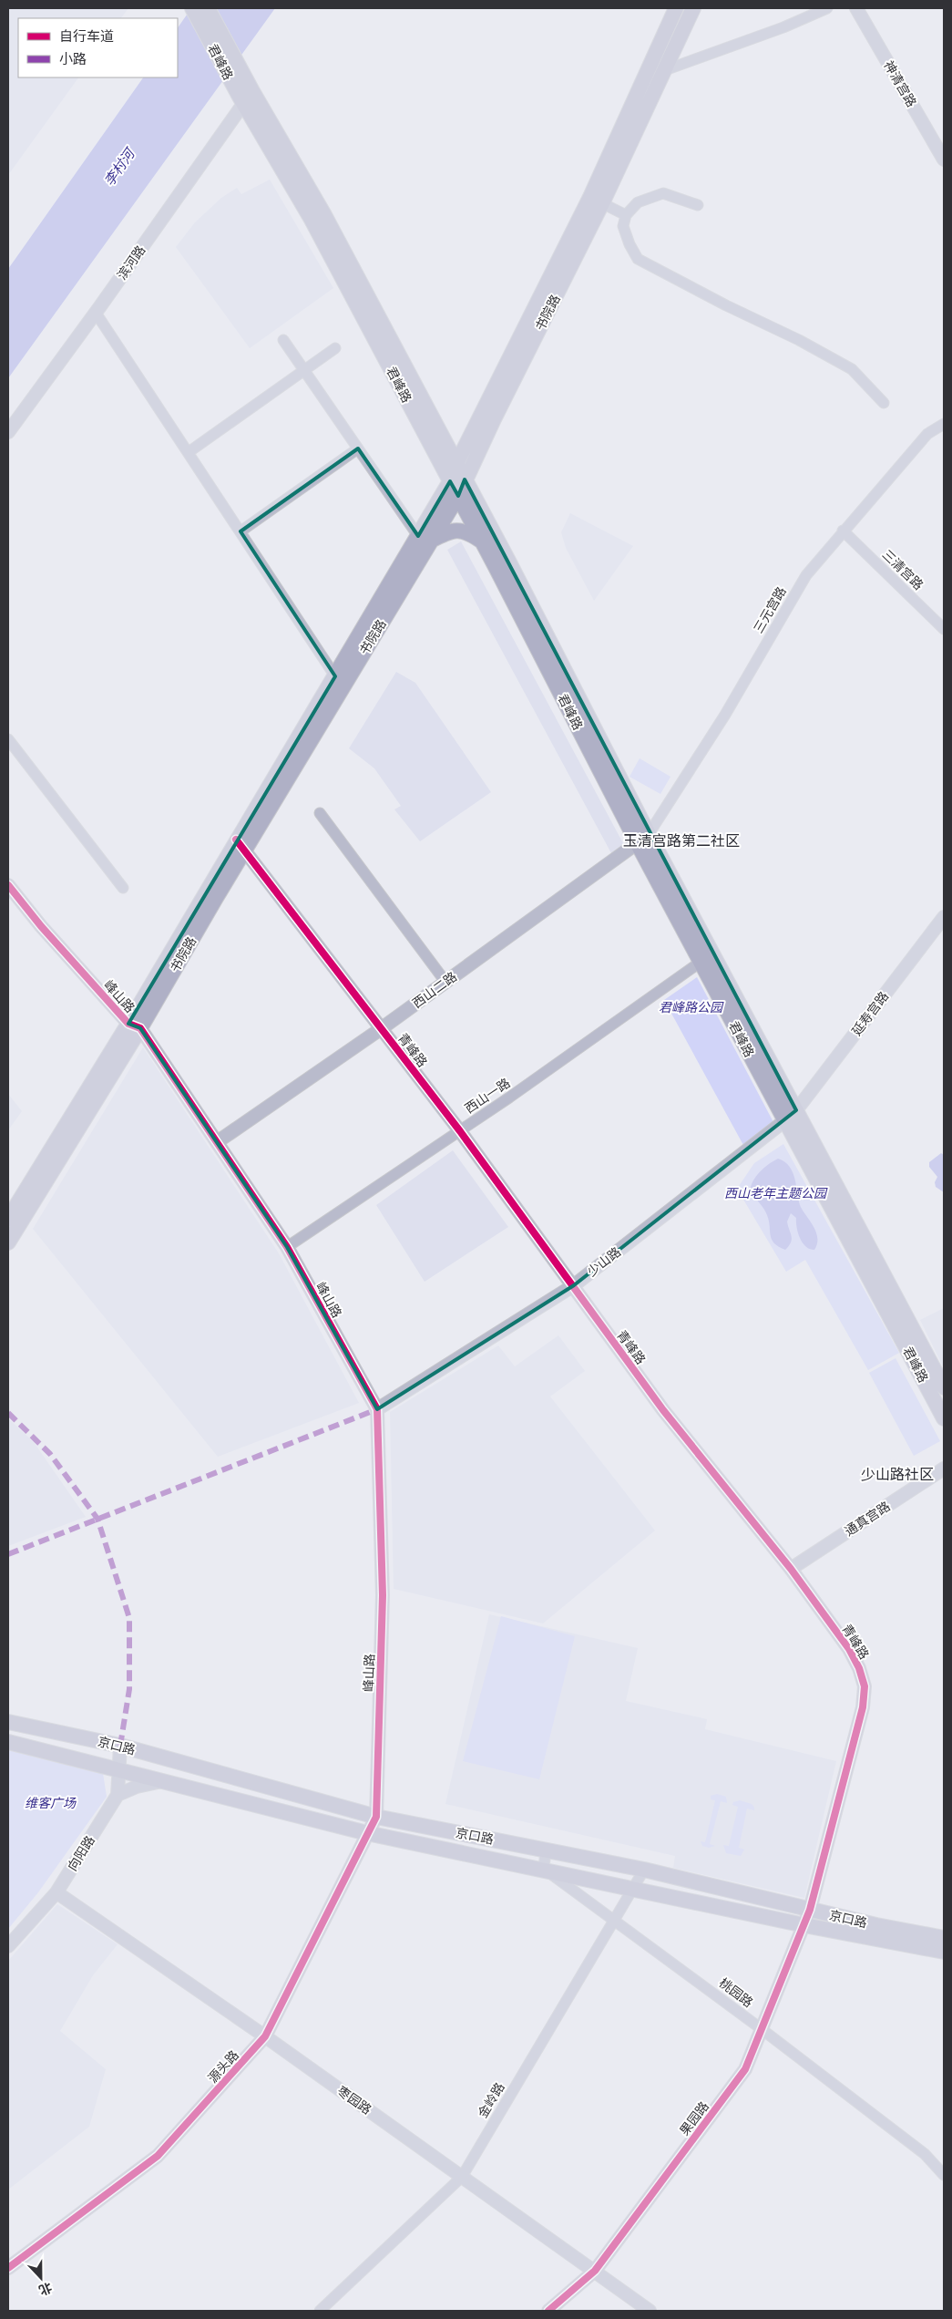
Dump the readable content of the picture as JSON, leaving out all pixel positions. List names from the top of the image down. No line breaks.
{"streets":{"main road":["君峰路","书院路","京口路"],"street":["神清宫路","滨河路","三清宫路","三元宫路","西山二路","峰山路","延寿宫路","青峰路","西山一路","少山路","通真宫路","向阳路","桃园路","源头路","枣园路","金岭路","果园路"]},"crossings":[["君峰路","滨河路"],["君峰路","书院路"],["君峰路","三元宫路"],["君峰路","西山二路"],["君峰路","延寿宫路"],["君峰路","西山一路"],["君峰路","少山路"],["书院路","峰山路"],["书院路","青峰路"],["三清宫路","三元宫路"],["三元宫路","西山二路"],["西山二路","峰山路"],["西山二路","青峰路"],["峰山路","西山一路"],["峰山路","少山路"],["峰山路","京口路"],["峰山路","源头路"],["延寿宫路","少山路"],["青峰路","西山一路"],["青峰路","少山路"],["青峰路","通真宫路"],["青峰路","京口路"],["青峰路","果园路"],["京口路","桃园路"],["京口路","源头路"],["京口路","金岭路"],["京口路","果园路"],["向阳路","枣园路"],["桃园路","金岭路"],["桃园路","果园路"],["源头路","枣园路"],["枣园路","金岭路"],["枣园路","果园路"]],"districts":["玉清宫路第二社区","少山路社区"],"water":["李村河"],"parks":["君峰路公园","西山老年主题公园","维客广场"],"legend":["自行车道","小路"],"north":"bottom"}
